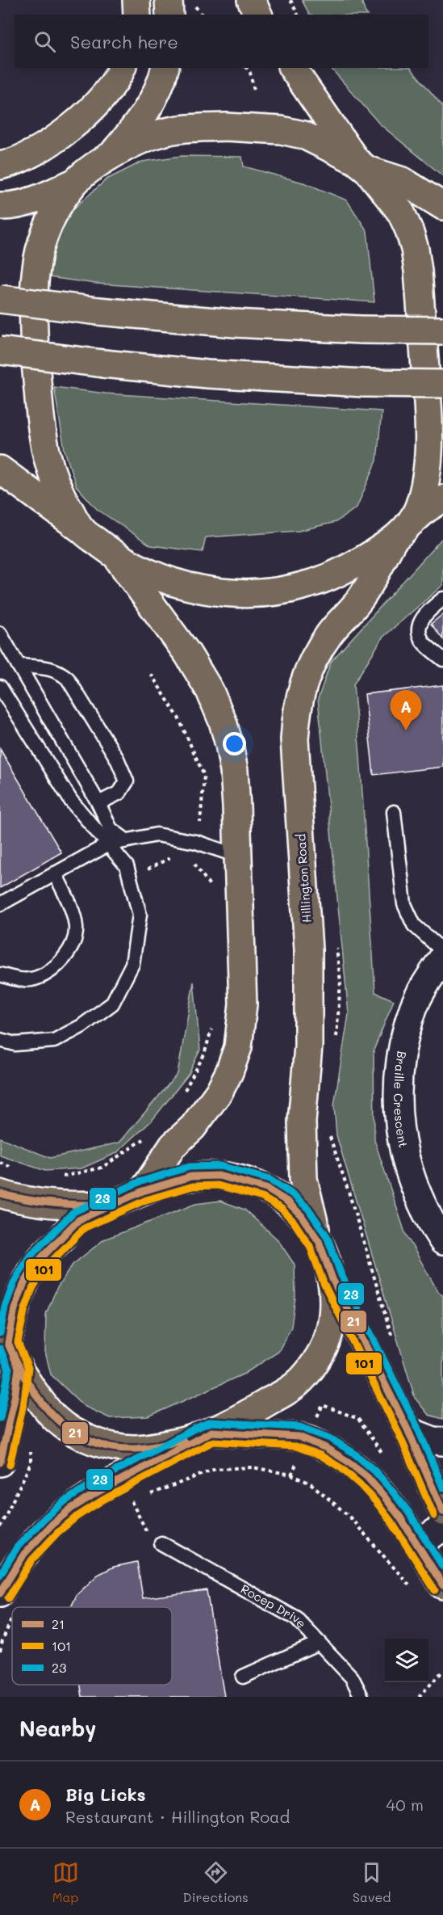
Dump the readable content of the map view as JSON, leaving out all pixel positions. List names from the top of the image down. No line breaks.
{"streets":{"main road":["Hillington Road"],"street":["Braille Crescent"],"lane":["Rocep Drive"]},"lines":["transit line 23","transit line 21","transit line 101"],"legend":["21","101","23"],"page":{"search":"Search here","pins":"A","heading":"Nearby","list":[{"mark":"A","name":"Big Licks","note":"Restaurant · Hillington Road","value":"40 m"}],"nav":["Map","Directions","Saved"]}}
